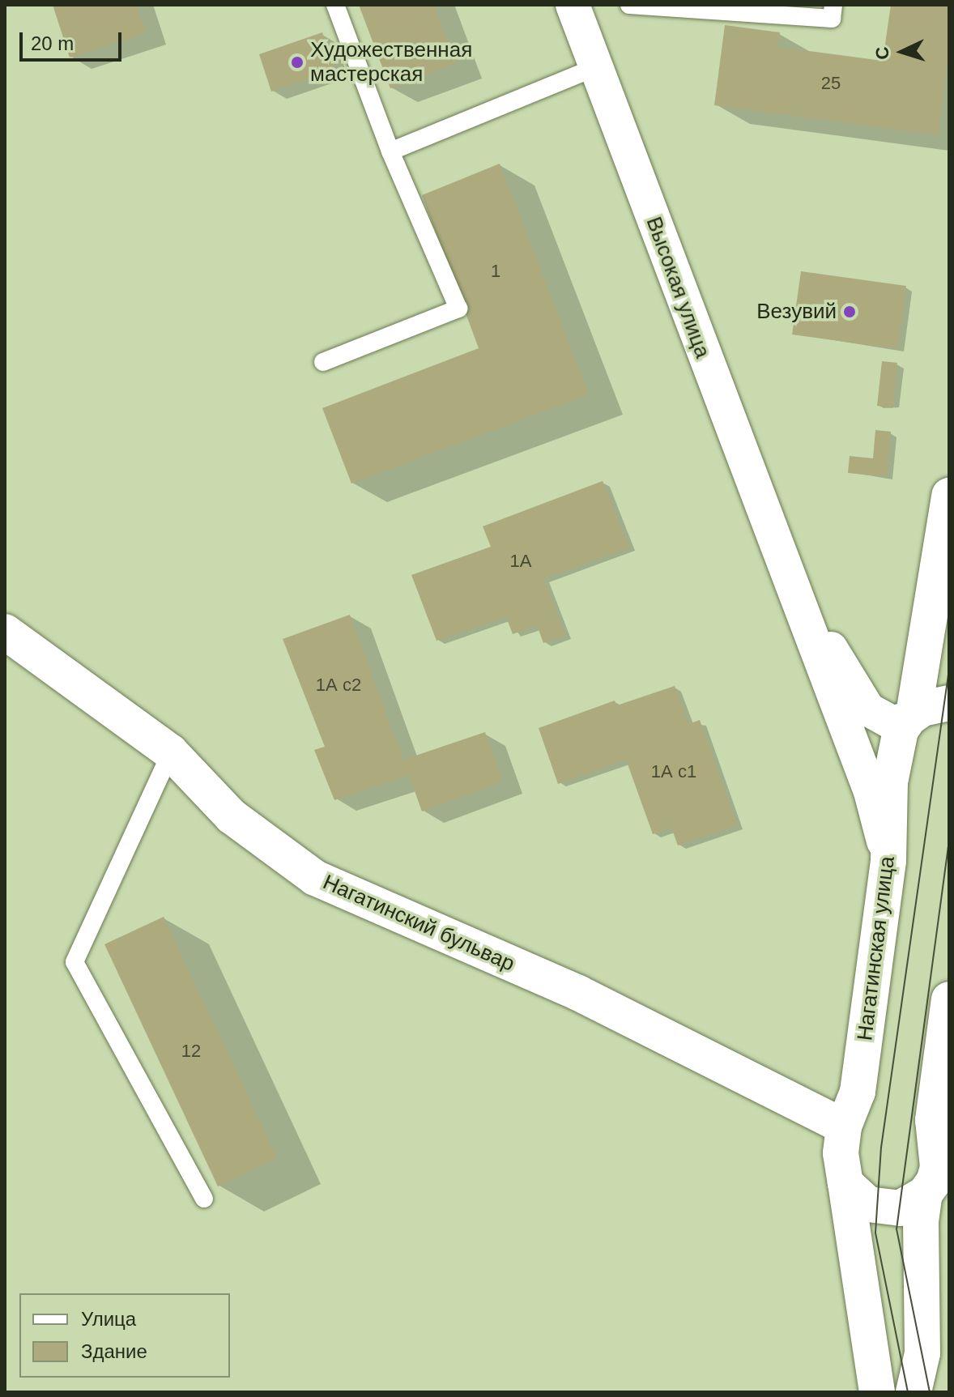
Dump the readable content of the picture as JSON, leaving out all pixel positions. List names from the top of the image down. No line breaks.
{"streets":{"street":["Высокая улица","Нагатинский бульвар","Нагатинская улица"]},"crossings":[["Высокая улица","Нагатинская улица"],["Нагатинский бульвар","Нагатинская улица"]],"places":["Художественная мастерская","Везувий"],"house_numbers":["25","1","1А","1А с2","1А с1","12"],"legend":["Улица","Здание"],"scale_bar":"20 m","north":"left"}
